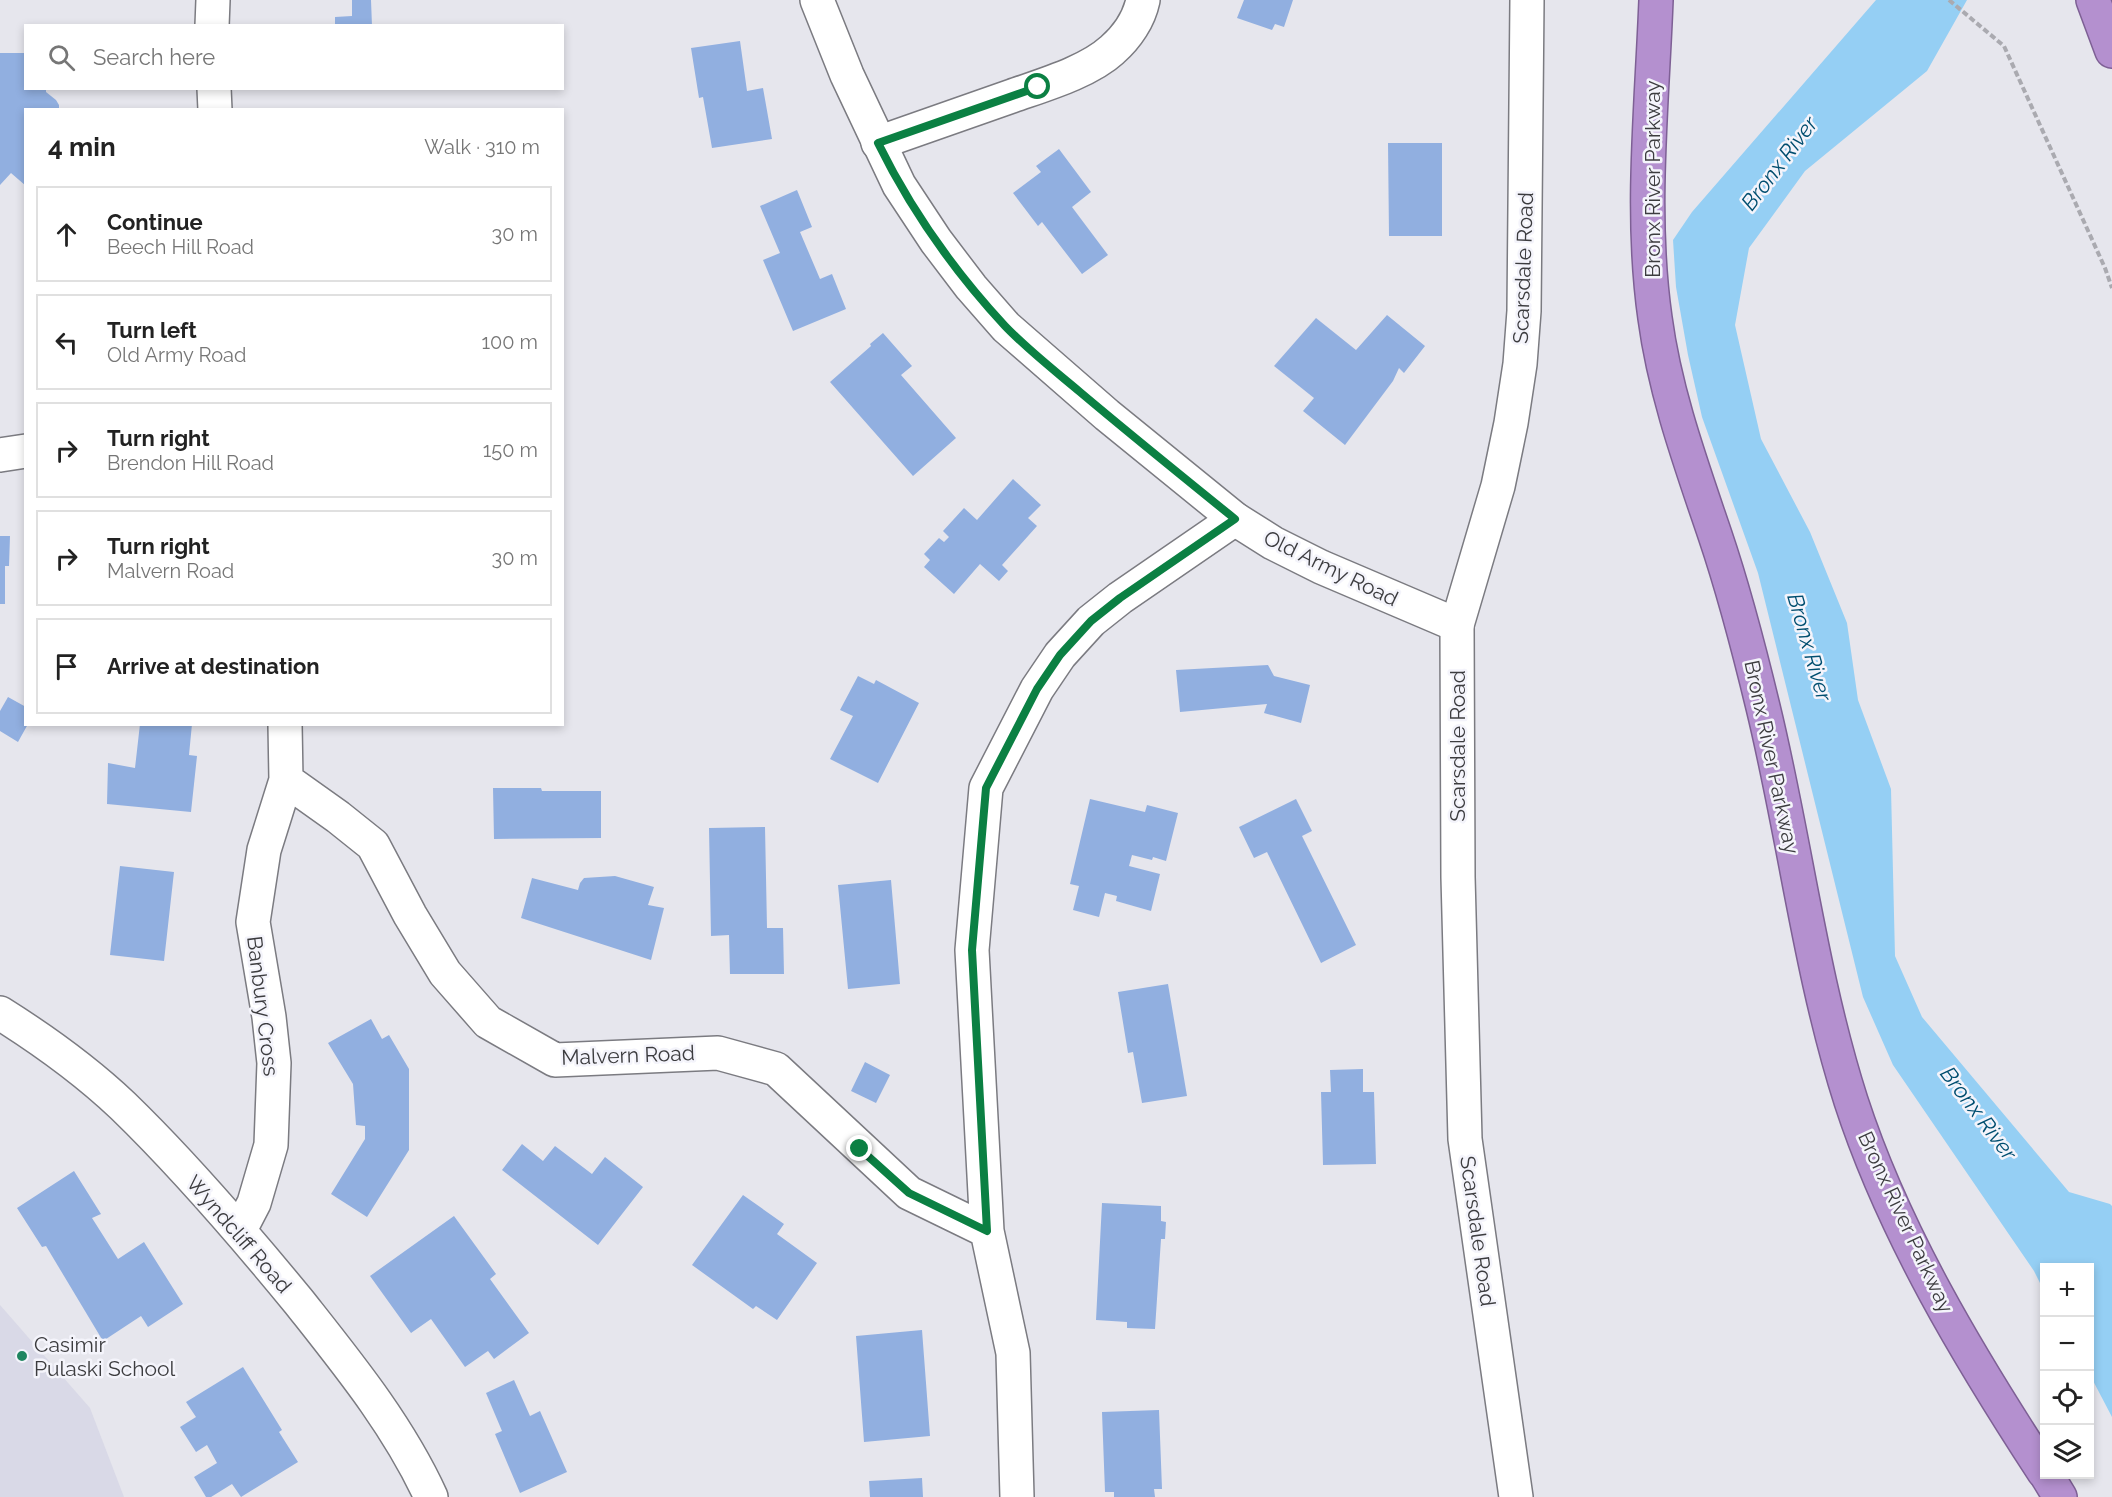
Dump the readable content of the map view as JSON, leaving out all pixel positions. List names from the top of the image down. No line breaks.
{"streets":{"highway":["Bronx River Parkway"],"street":["Scarsdale Road","Old Army Road","Banbury Cross","Malvern Road","Wyndcliff Road"]},"crossings":[["Scarsdale Road","Old Army Road"],["Banbury Cross","Malvern Road"],["Banbury Cross","Wyndcliff Road"]],"water":["Bronx River"],"places":["Casimir Pulaski School"],"page":{"search":"Search here","heading":["4 min","Walk · 310 m"],"list":[["Continue","Beech Hill Road","30 m"],["Turn left","Old Army Road","100 m"],["Turn right","Brendon Hill Road","150 m"],["Turn right","Malvern Road","30 m"],"Arrive at destination"],"map_buttons":["+","−"]}}
